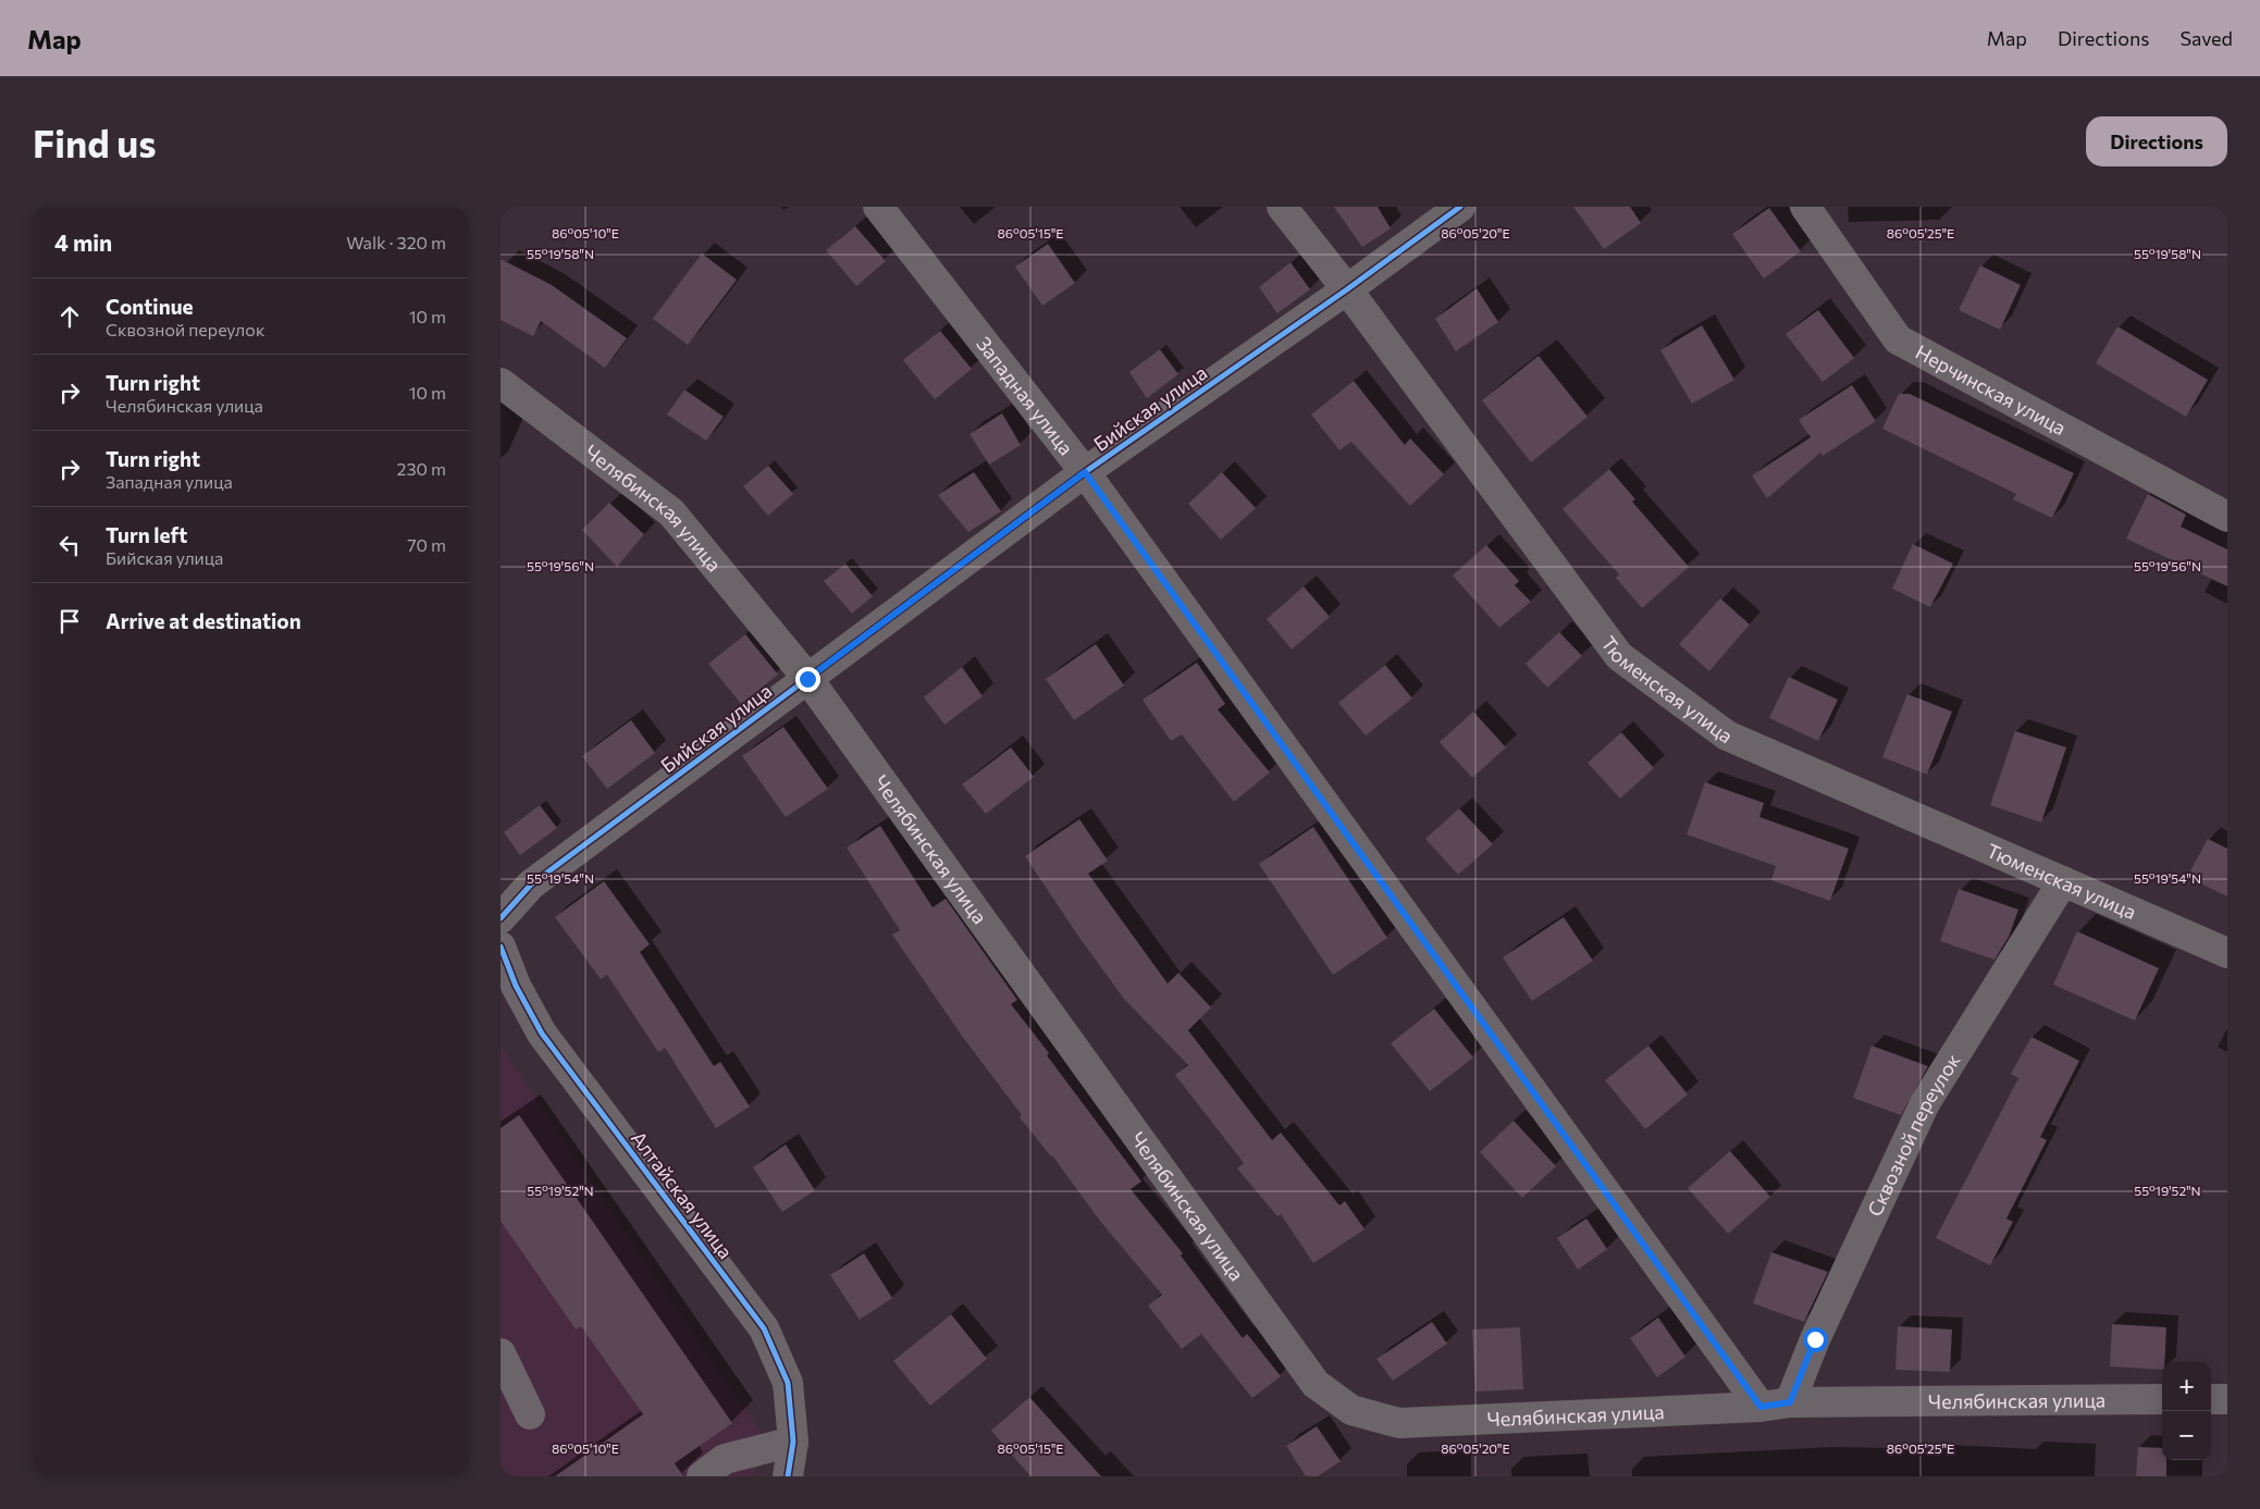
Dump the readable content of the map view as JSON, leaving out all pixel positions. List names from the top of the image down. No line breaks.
{"streets":{"street":["Нерчинская улица","Западная улица","Бийская улица","Челябинская улица","Тюменская улица","Сквозной переулок","Алтайская улица"]},"crossings":[["Западная улица","Бийская улица"],["Западная улица","Челябинская улица"],["Бийская улица","Челябинская улица"],["Бийская улица","Тюменская улица"],["Челябинская улица","Сквозной переулок"],["Тюменская улица","Сквозной переулок"]],"page":{"header":"Map","nav":["Map","Directions","Saved"],"buttons":"Directions","title":"Find us","heading":["4 min","Walk · 320 m"],"list":[["Continue","Сквозной переулок","10 m"],["Turn right","Челябинская улица","10 m"],["Turn right","Западная улица","230 m"],["Turn left","Бийская улица","70 m"],"Arrive at destination"],"map_buttons":["+","−"]},"coordinates":["86°05'10\"E","86°05'15\"E","86°05'20\"E","86°05'25\"E","55°19'58\"N","55°19'56\"N","55°19'54\"N","55°19'52\"N"]}
